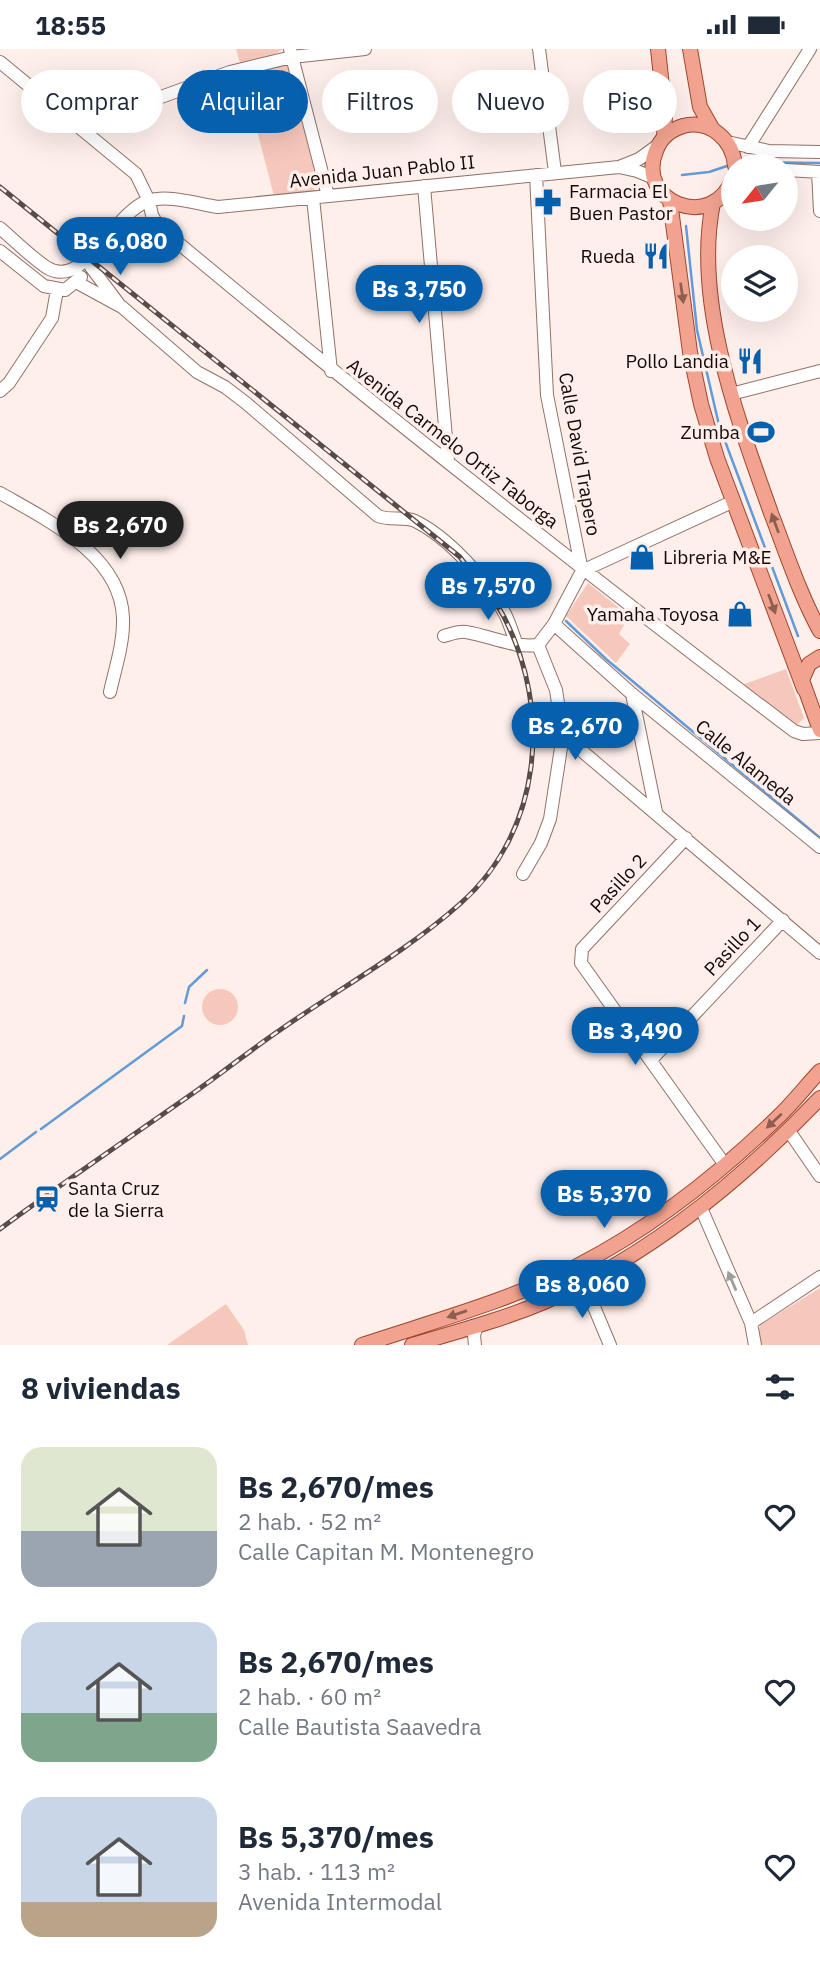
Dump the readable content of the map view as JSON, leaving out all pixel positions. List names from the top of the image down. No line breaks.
{"streets":{"street":["Avenida Juan Pablo II","Avenida Carmelo Ortiz Taborga","Calle David Trapero","Calle Alameda","Pasillo 2","Pasillo 1"]},"crossings":[["Avenida Juan Pablo II","Avenida Carmelo Ortiz Taborga"],["Avenida Juan Pablo II","Calle David Trapero"],["Avenida Carmelo Ortiz Taborga","Calle David Trapero"],["Pasillo 2","Pasillo 1"]],"places":{"pharmacy":["Farmacia El Buen Pastor"],"restaurant":["Rueda","Pollo Landia"],"sports":["Zumba"],"shop":["Libreria M&E","Yamaha Toyosa"],"station":["Santa Cruz de la Sierra"]},"north":"bottom left","page":{"status":"18:55","chip":["Comprar","Alquilar","Filtros","Nuevo","Piso"],"price":["Bs 6,080","Bs 3,750","Bs 2,670","Bs 7,570","Bs 2,670","Bs 3,490","Bs 5,370","Bs 8,060"],"heading":"8 viviendas","list":[{"name":"Bs 2,670/mes","note":"2 hab. · 52 m² · Calle Capitan M. Montenegro"},{"name":"Bs 2,670/mes","note":"2 hab. · 60 m² · Calle Bautista Saavedra"},{"name":"Bs 5,370/mes","note":"3 hab. · 113 m² · Avenida Intermodal"}]}}
